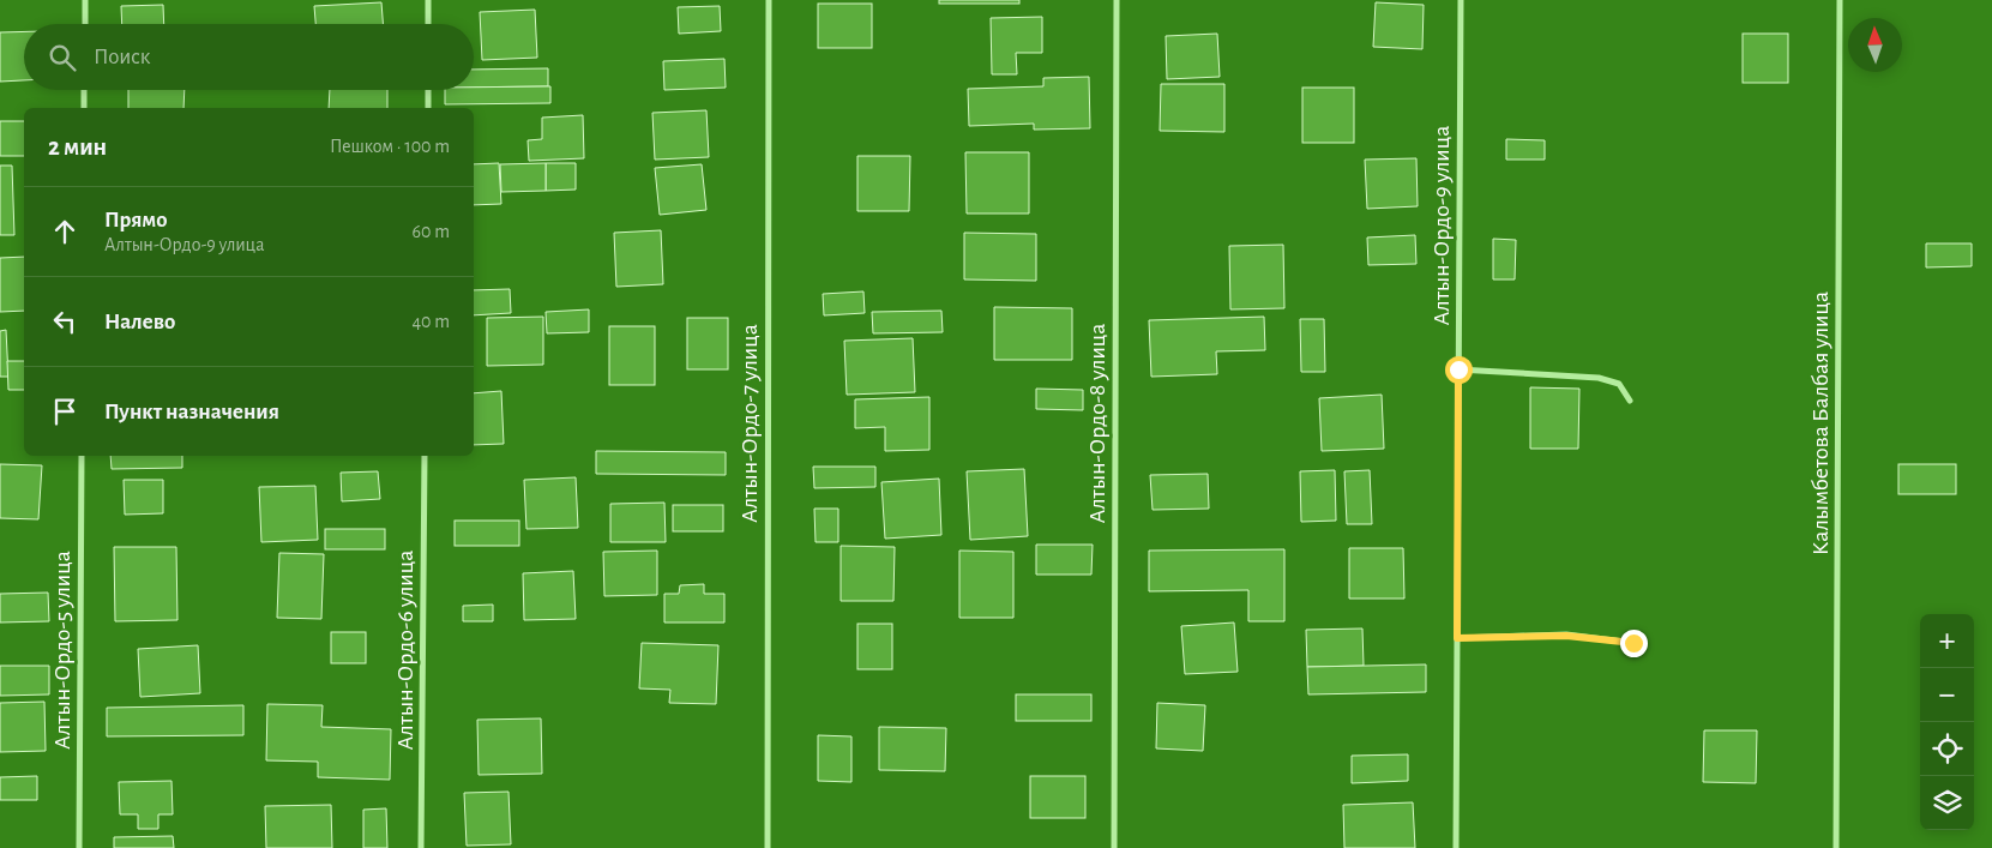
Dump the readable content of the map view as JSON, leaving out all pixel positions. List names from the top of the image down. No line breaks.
{"streets":{"street":["Алтын-Ордо-9 улица","Алтын-Ордо-7 улица","Алтын-Ордо-8 улица","Калымбетова Балбая улица","Алтын-Ордо-5 улица","Алтын-Ордо-6 улица"]},"north":"top","page":{"search":"Поиск","heading":["2 мин","Пешком · 100 m"],"list":[["Прямо","Алтын-Ордо-9 улица","60 m"],["Налево","40 m"],"Пункт назначения"],"map_buttons":["+","−"]}}
